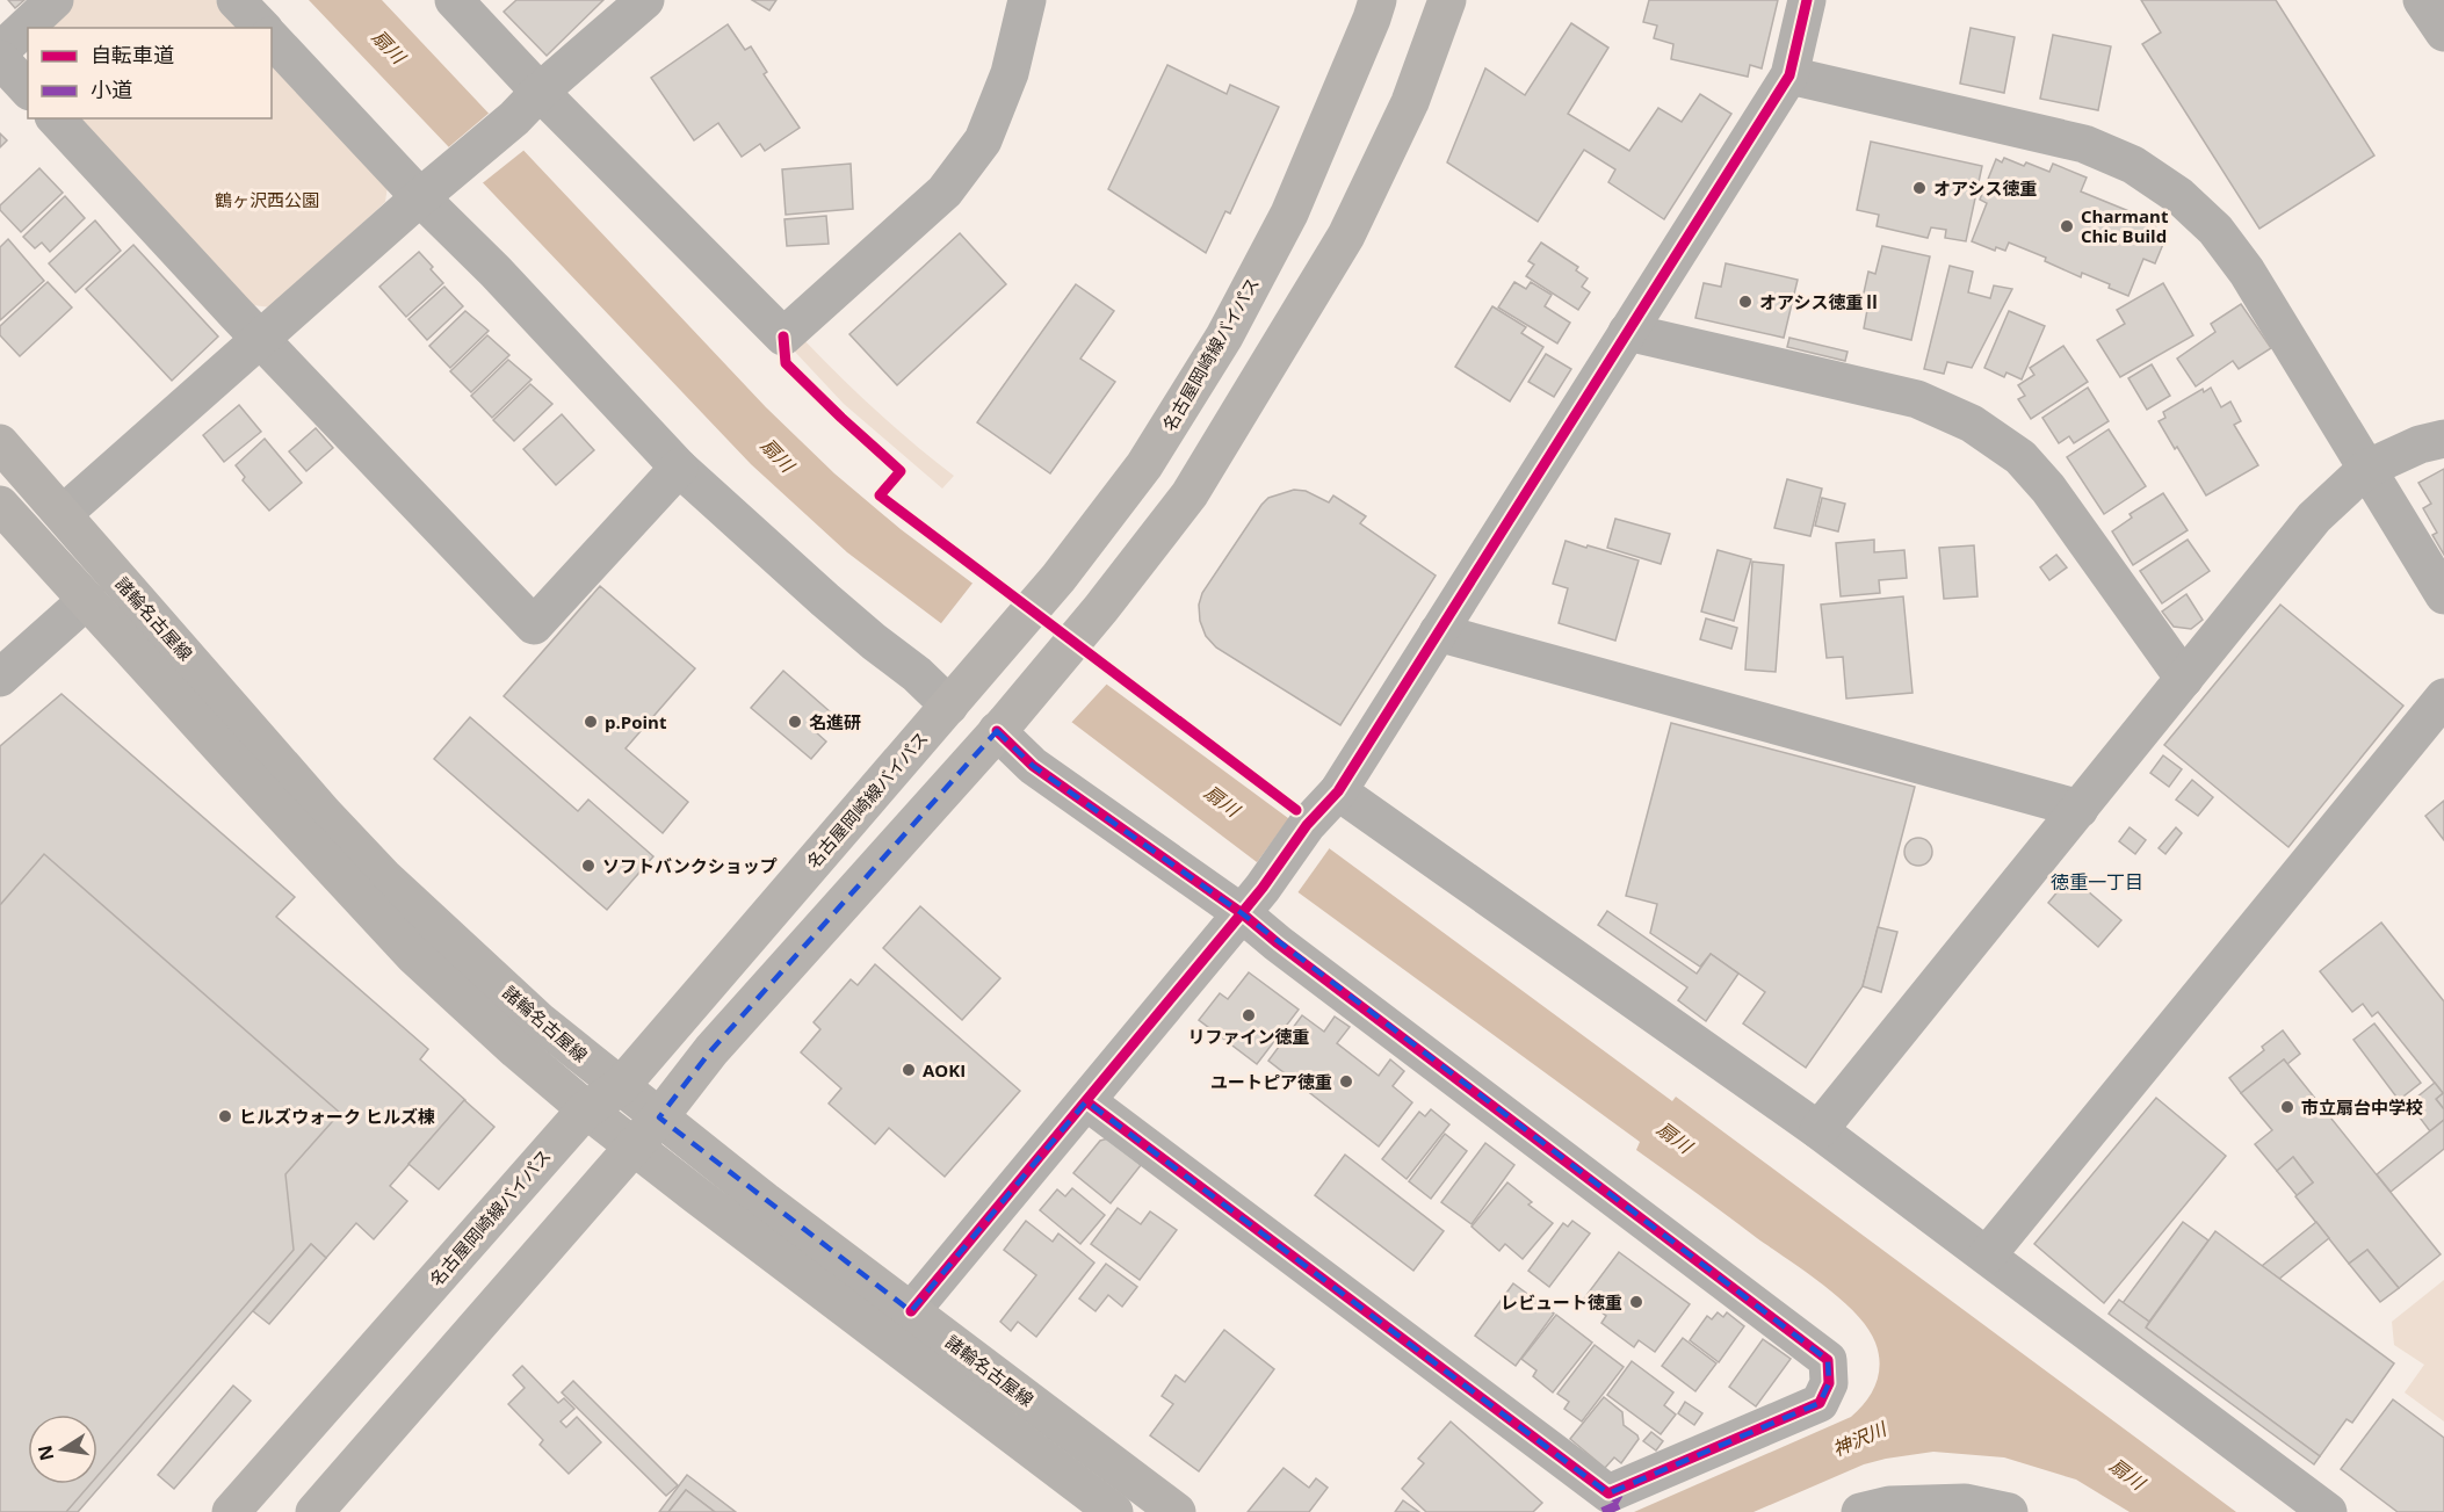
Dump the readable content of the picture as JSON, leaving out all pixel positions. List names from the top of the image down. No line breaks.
{"streets":{"main road":["名古屋岡崎線バイパス","諸輪名古屋線"]},"crossings":[["名古屋岡崎線バイパス","諸輪名古屋線"]],"districts":["徳重一丁目"],"water":["扇川","神沢川"],"parks":["鶴ヶ沢西公園"],"places":["オアシス徳重","Charmant Chic Build","オアシス徳重Ⅱ","p.Point","名進研","ソフトバンクショップ","リファイン徳重","AOKI","ユートピア徳重","市立扇台中学校","ヒルズウォーク ヒルズ棟","レビュート徳重"],"legend":["自転車道","小道"],"north":"left"}
